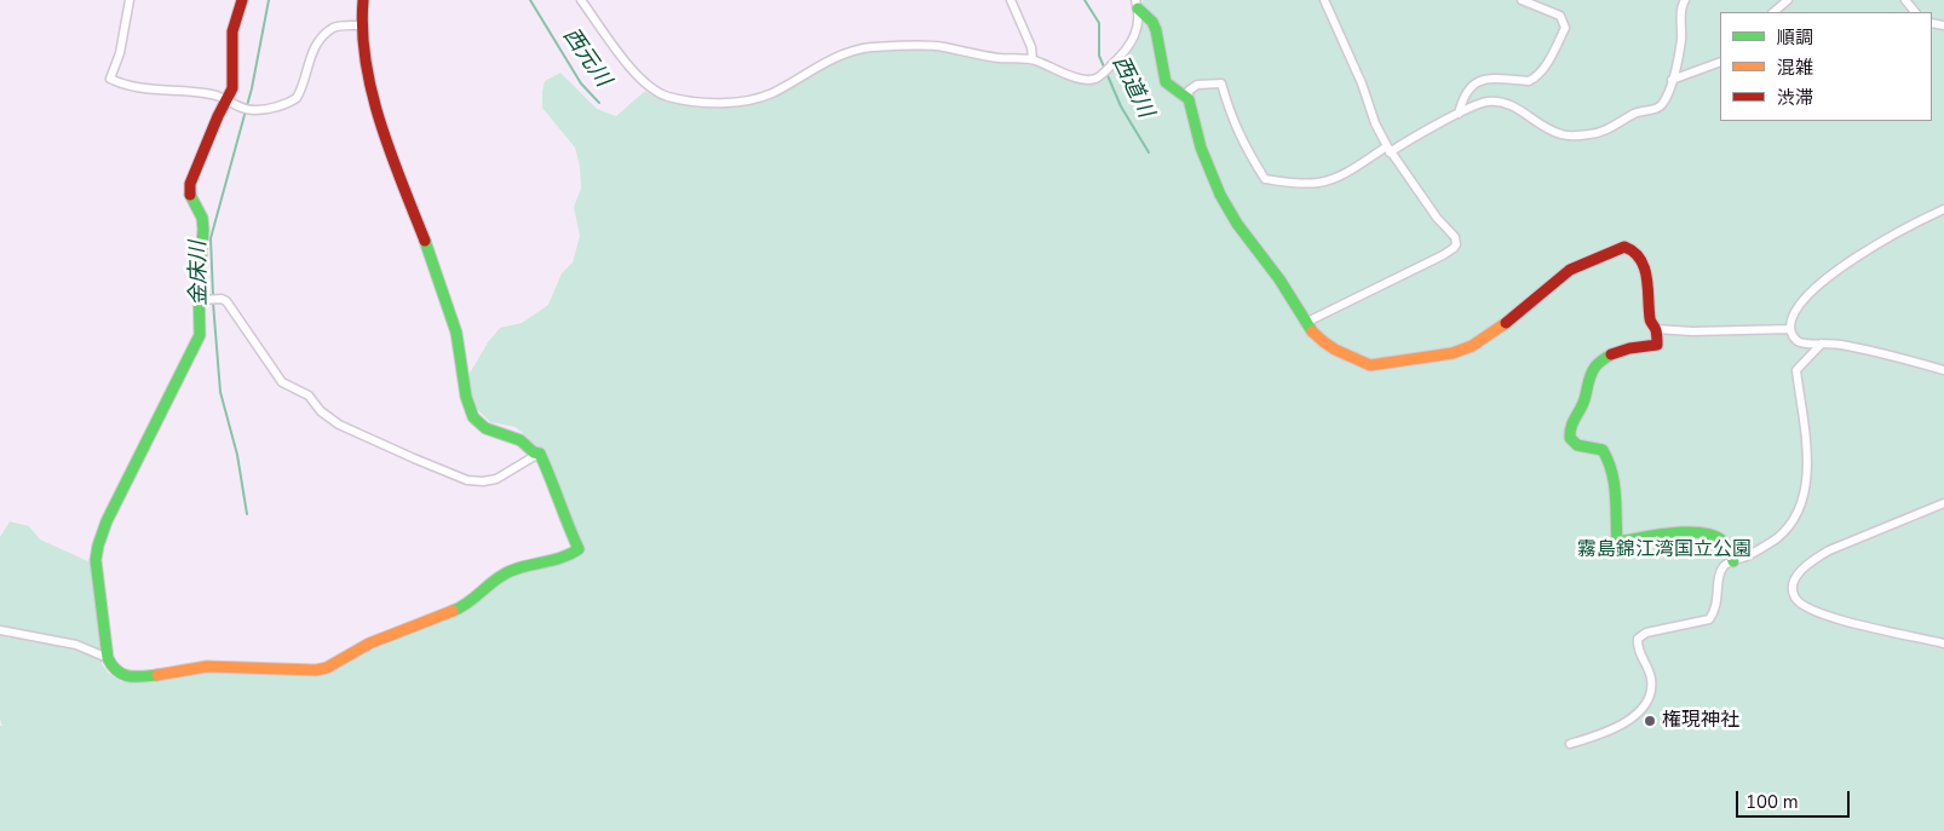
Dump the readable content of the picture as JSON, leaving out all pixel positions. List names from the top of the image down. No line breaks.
{"water":["西元川","西道川","金床川"],"parks":["霧島錦江湾国立公園"],"places":["権現神社"],"legend":["順調","混雑","渋滞"],"scale_bar":"100 m"}
